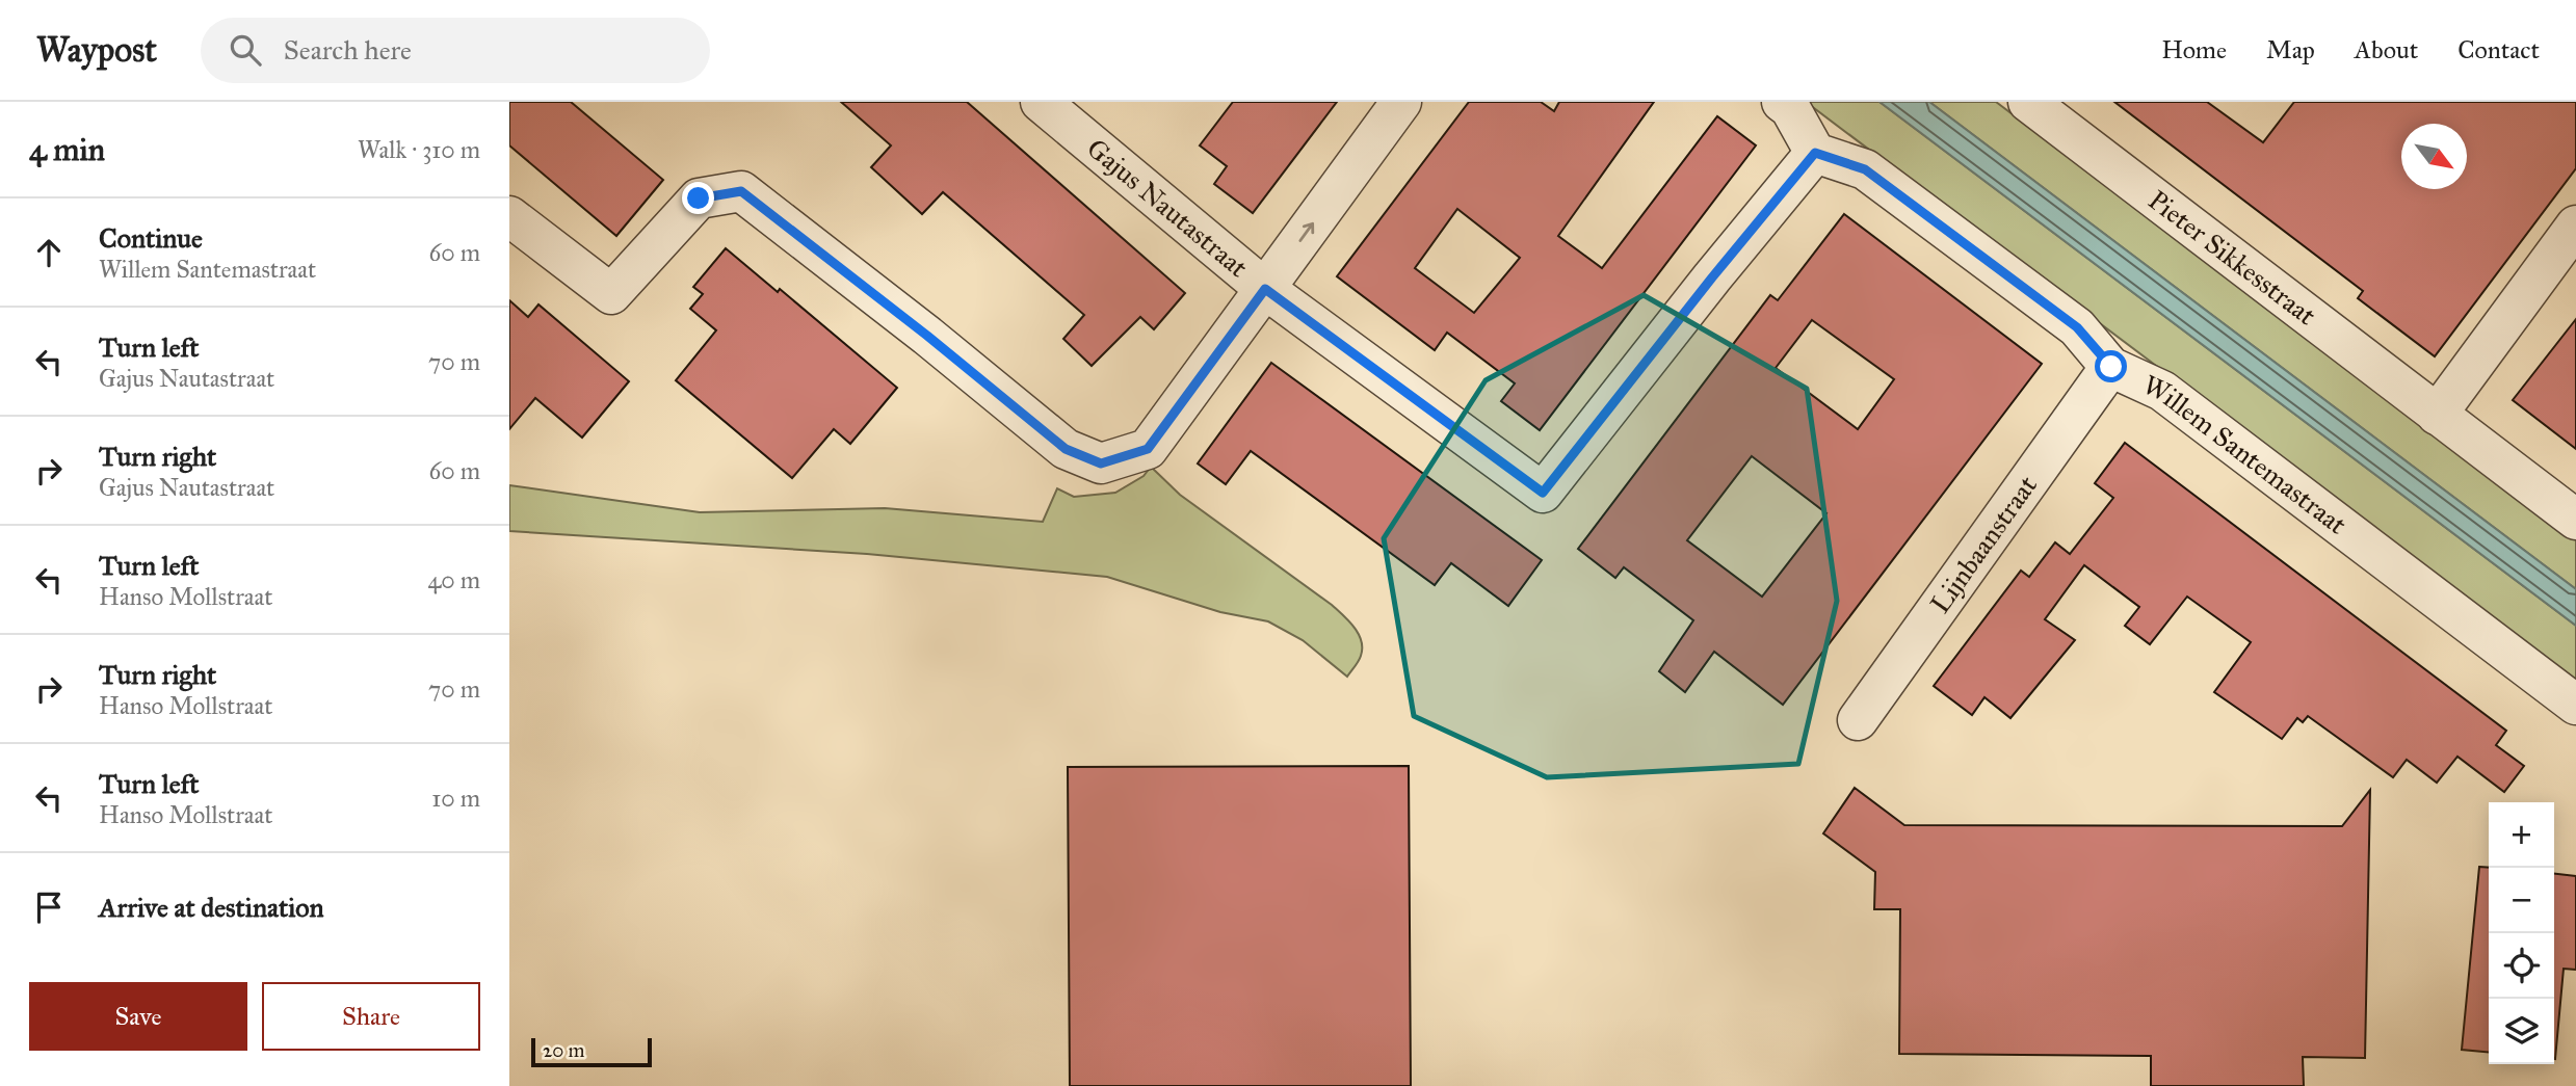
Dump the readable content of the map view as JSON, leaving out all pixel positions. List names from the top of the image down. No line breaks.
{"streets":{"street":["Gajus Nautastraat","Pieter Sikkesstraat","Willem Santemastraat","Lijnbaanstraat"]},"crossings":[["Gajus Nautastraat","Willem Santemastraat"],["Willem Santemastraat","Lijnbaanstraat"]],"scale_bar":"20 m","north":"bottom right","page":{"header":"Waypost","search":"Search here","nav":["Home","Map","About","Contact"],"heading":["4 min","Walk · 310 m"],"list":[["Continue","Willem Santemastraat","60 m"],["Turn left","Gajus Nautastraat","70 m"],["Turn right","Gajus Nautastraat","60 m"],["Turn left","Hanso Mollstraat","40 m"],["Turn right","Hanso Mollstraat","70 m"],["Turn left","Hanso Mollstraat","10 m"],"Arrive at destination"],"map_buttons":["+","−"],"buttons":["Save","Share"],"scale":"20 m"}}
